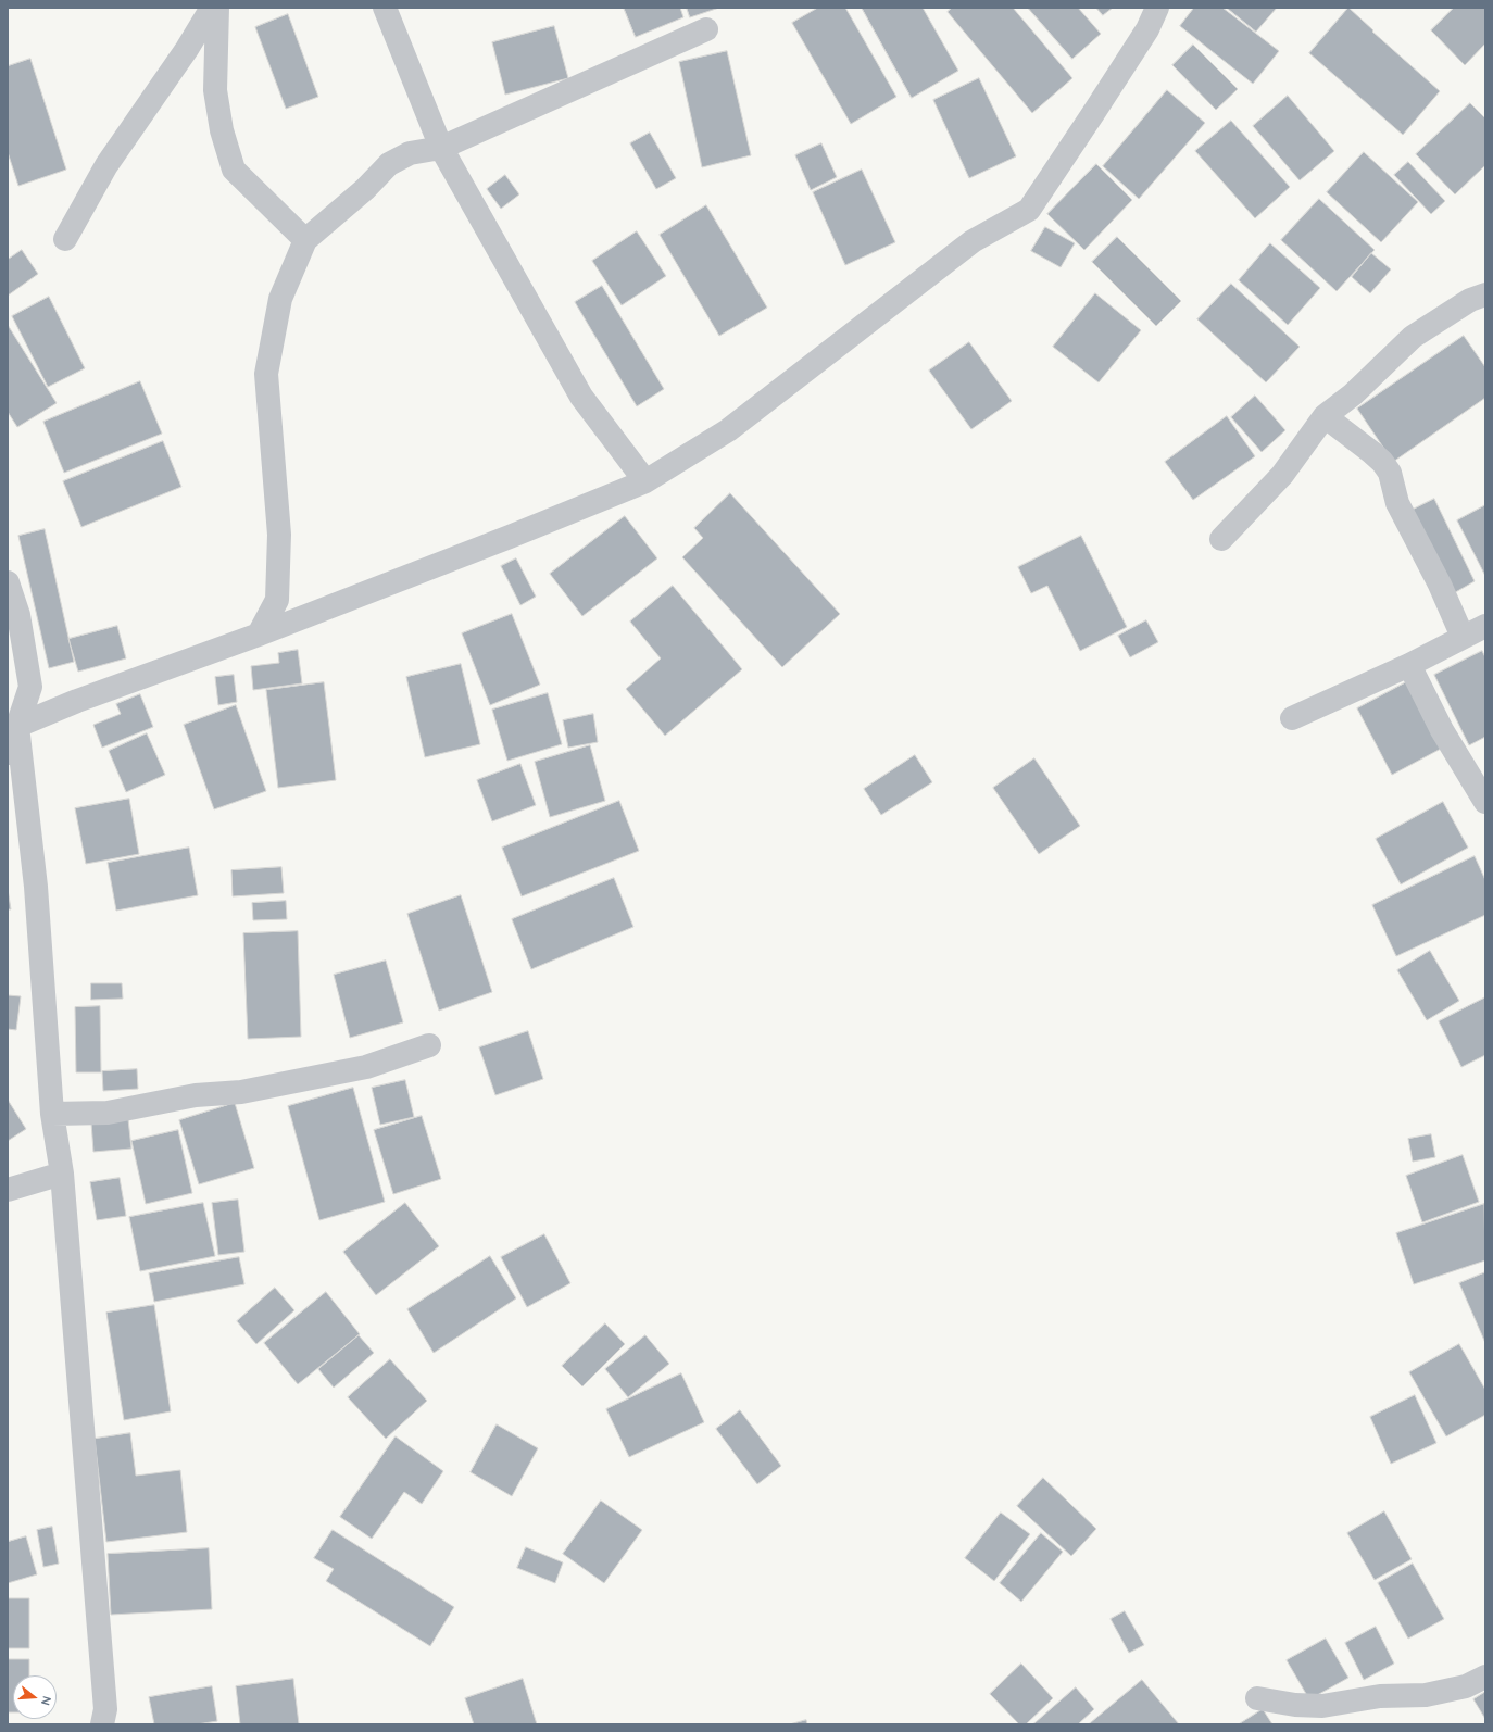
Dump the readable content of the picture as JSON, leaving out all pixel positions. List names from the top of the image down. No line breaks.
{"north":"right"}
